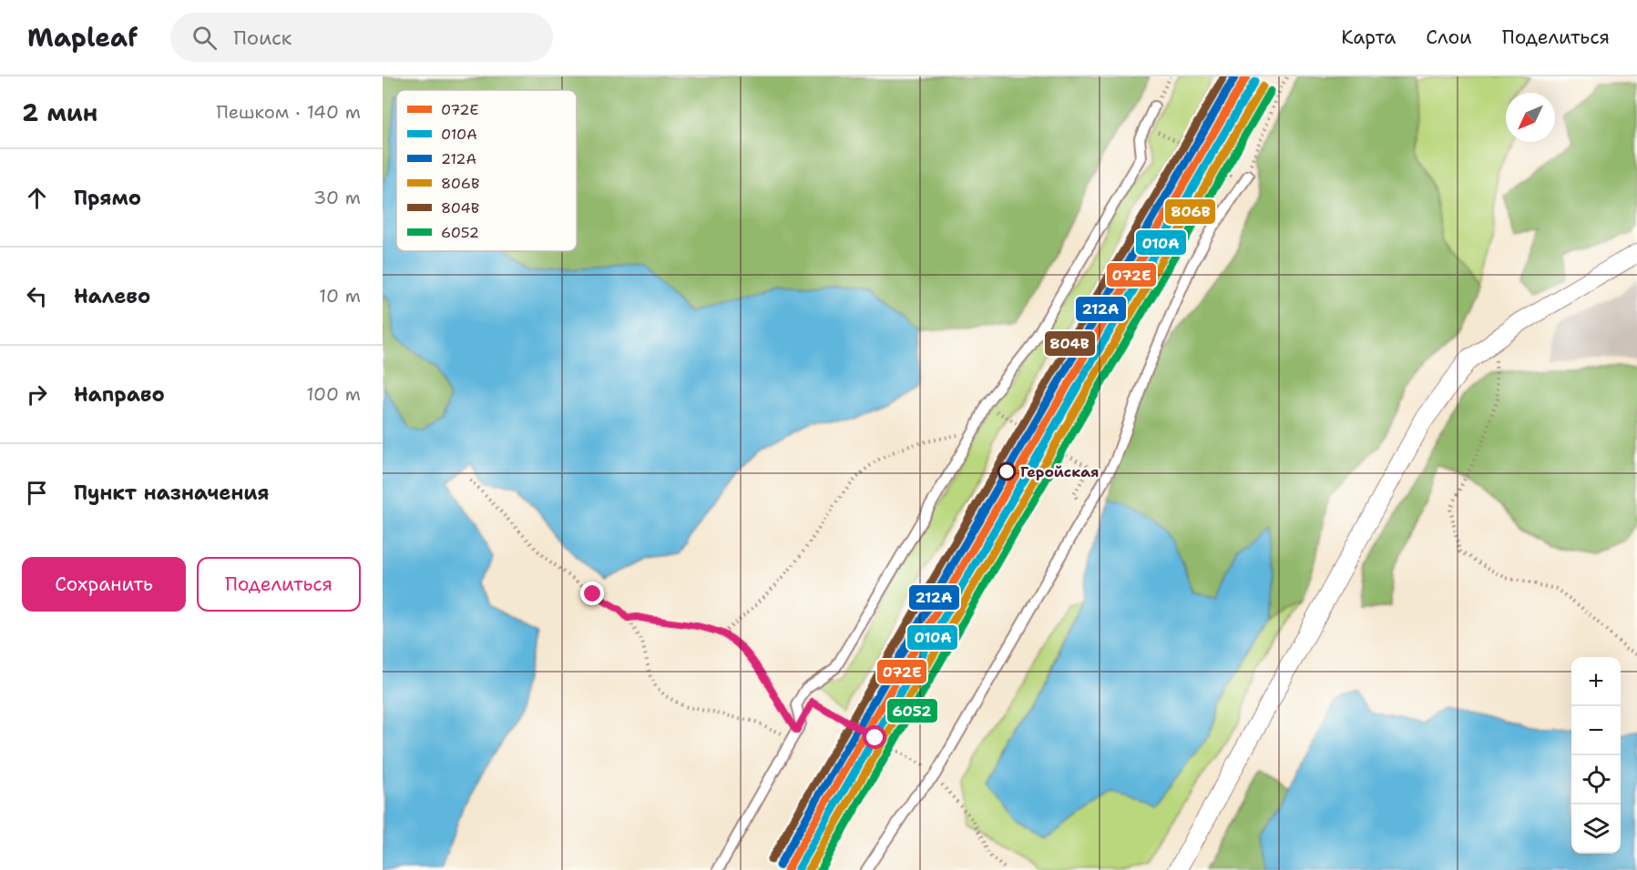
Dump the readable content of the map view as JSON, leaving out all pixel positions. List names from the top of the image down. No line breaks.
{"places":["Геройская"],"lines":["transit line 072Е","transit line 212А","transit line 804В","transit line 010А","transit line 806В","transit line 6052"],"legend":["072Е","010А","212А","806В","804В","6052"],"north":"bottom left","page":{"header":"Mapleaf","search":"Поиск","nav":["Карта","Слои","Поделиться"],"heading":["2 мин","Пешком · 140 m"],"list":[["Прямо","30 m"],["Налево","10 m"],["Направо","100 m"],"Пункт назначения"],"buttons":["Сохранить","Поделиться"],"map_buttons":["+","−"]}}
